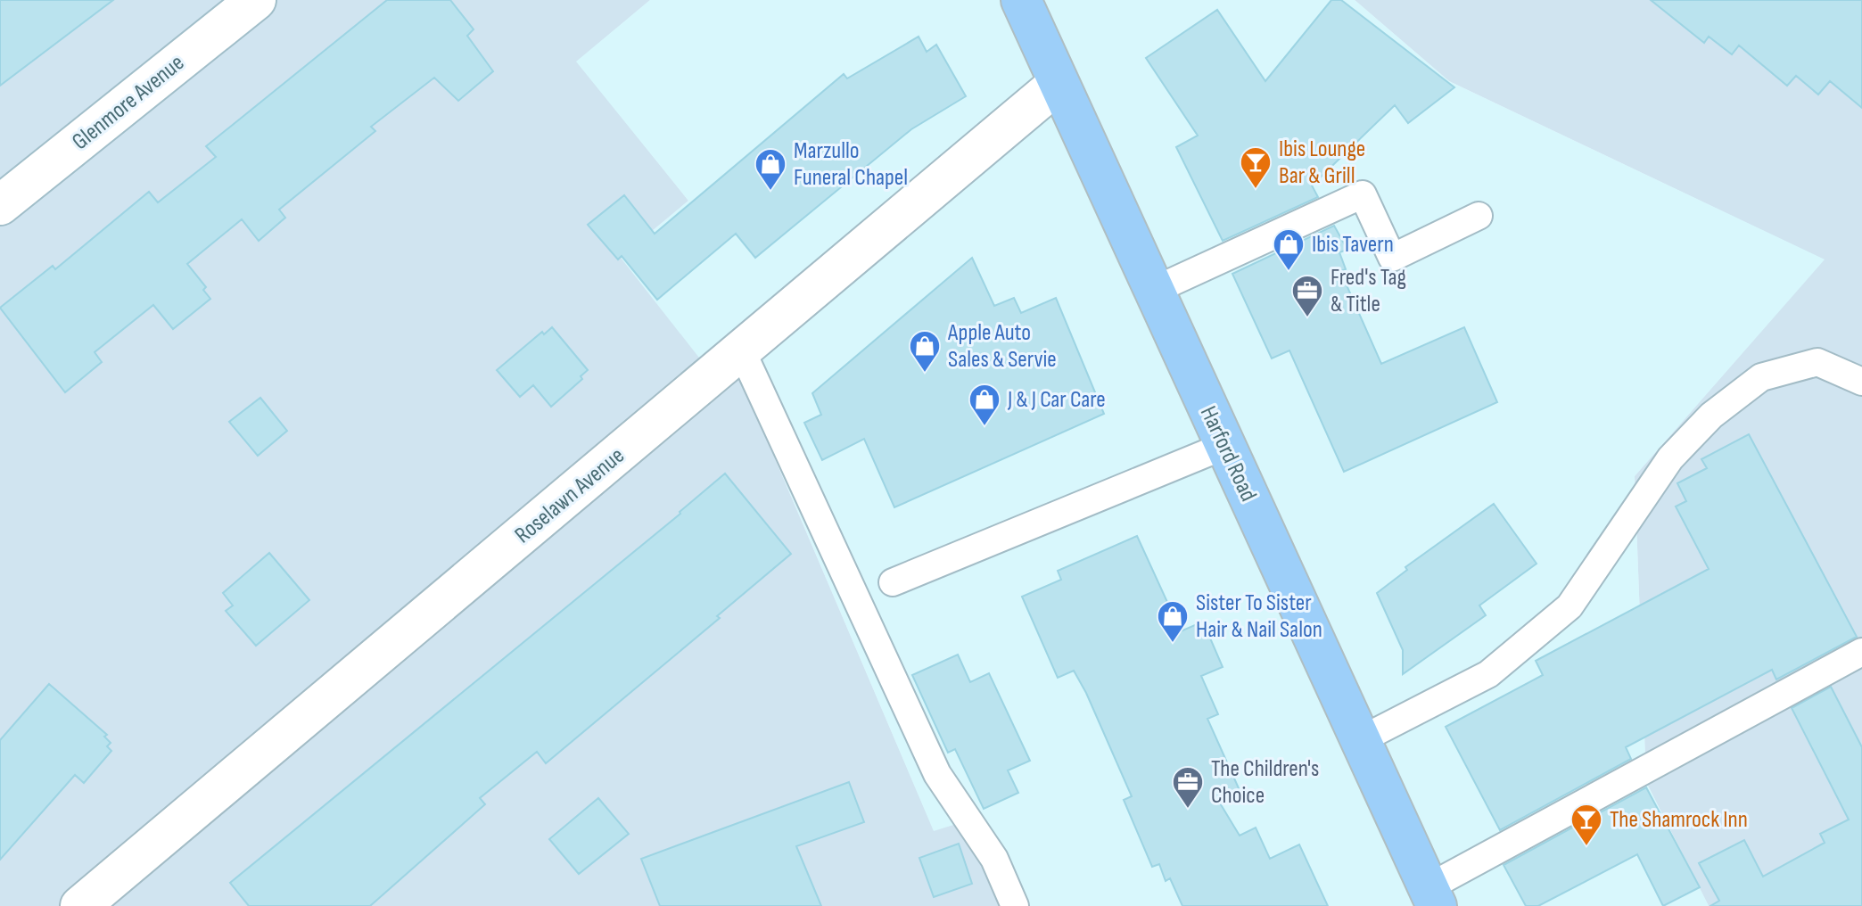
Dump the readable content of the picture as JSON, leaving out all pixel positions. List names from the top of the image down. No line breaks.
{"streets":{"main road":["Harford Road"],"street":["Glenmore Avenue","Roselawn Avenue"]},"crossings":[["Harford Road","Roselawn Avenue"]],"places":{"bar":["Ibis Lounge Bar & Grill","The Shamrock Inn"],"shop":["Marzullo Funeral Chapel","Ibis Tavern","Apple Auto Sales & Servie","J & J Car Care","Sister To Sister Hair & Nail Salon"],"office":["Fred's Tag & Title","The Children's Choice"]}}
